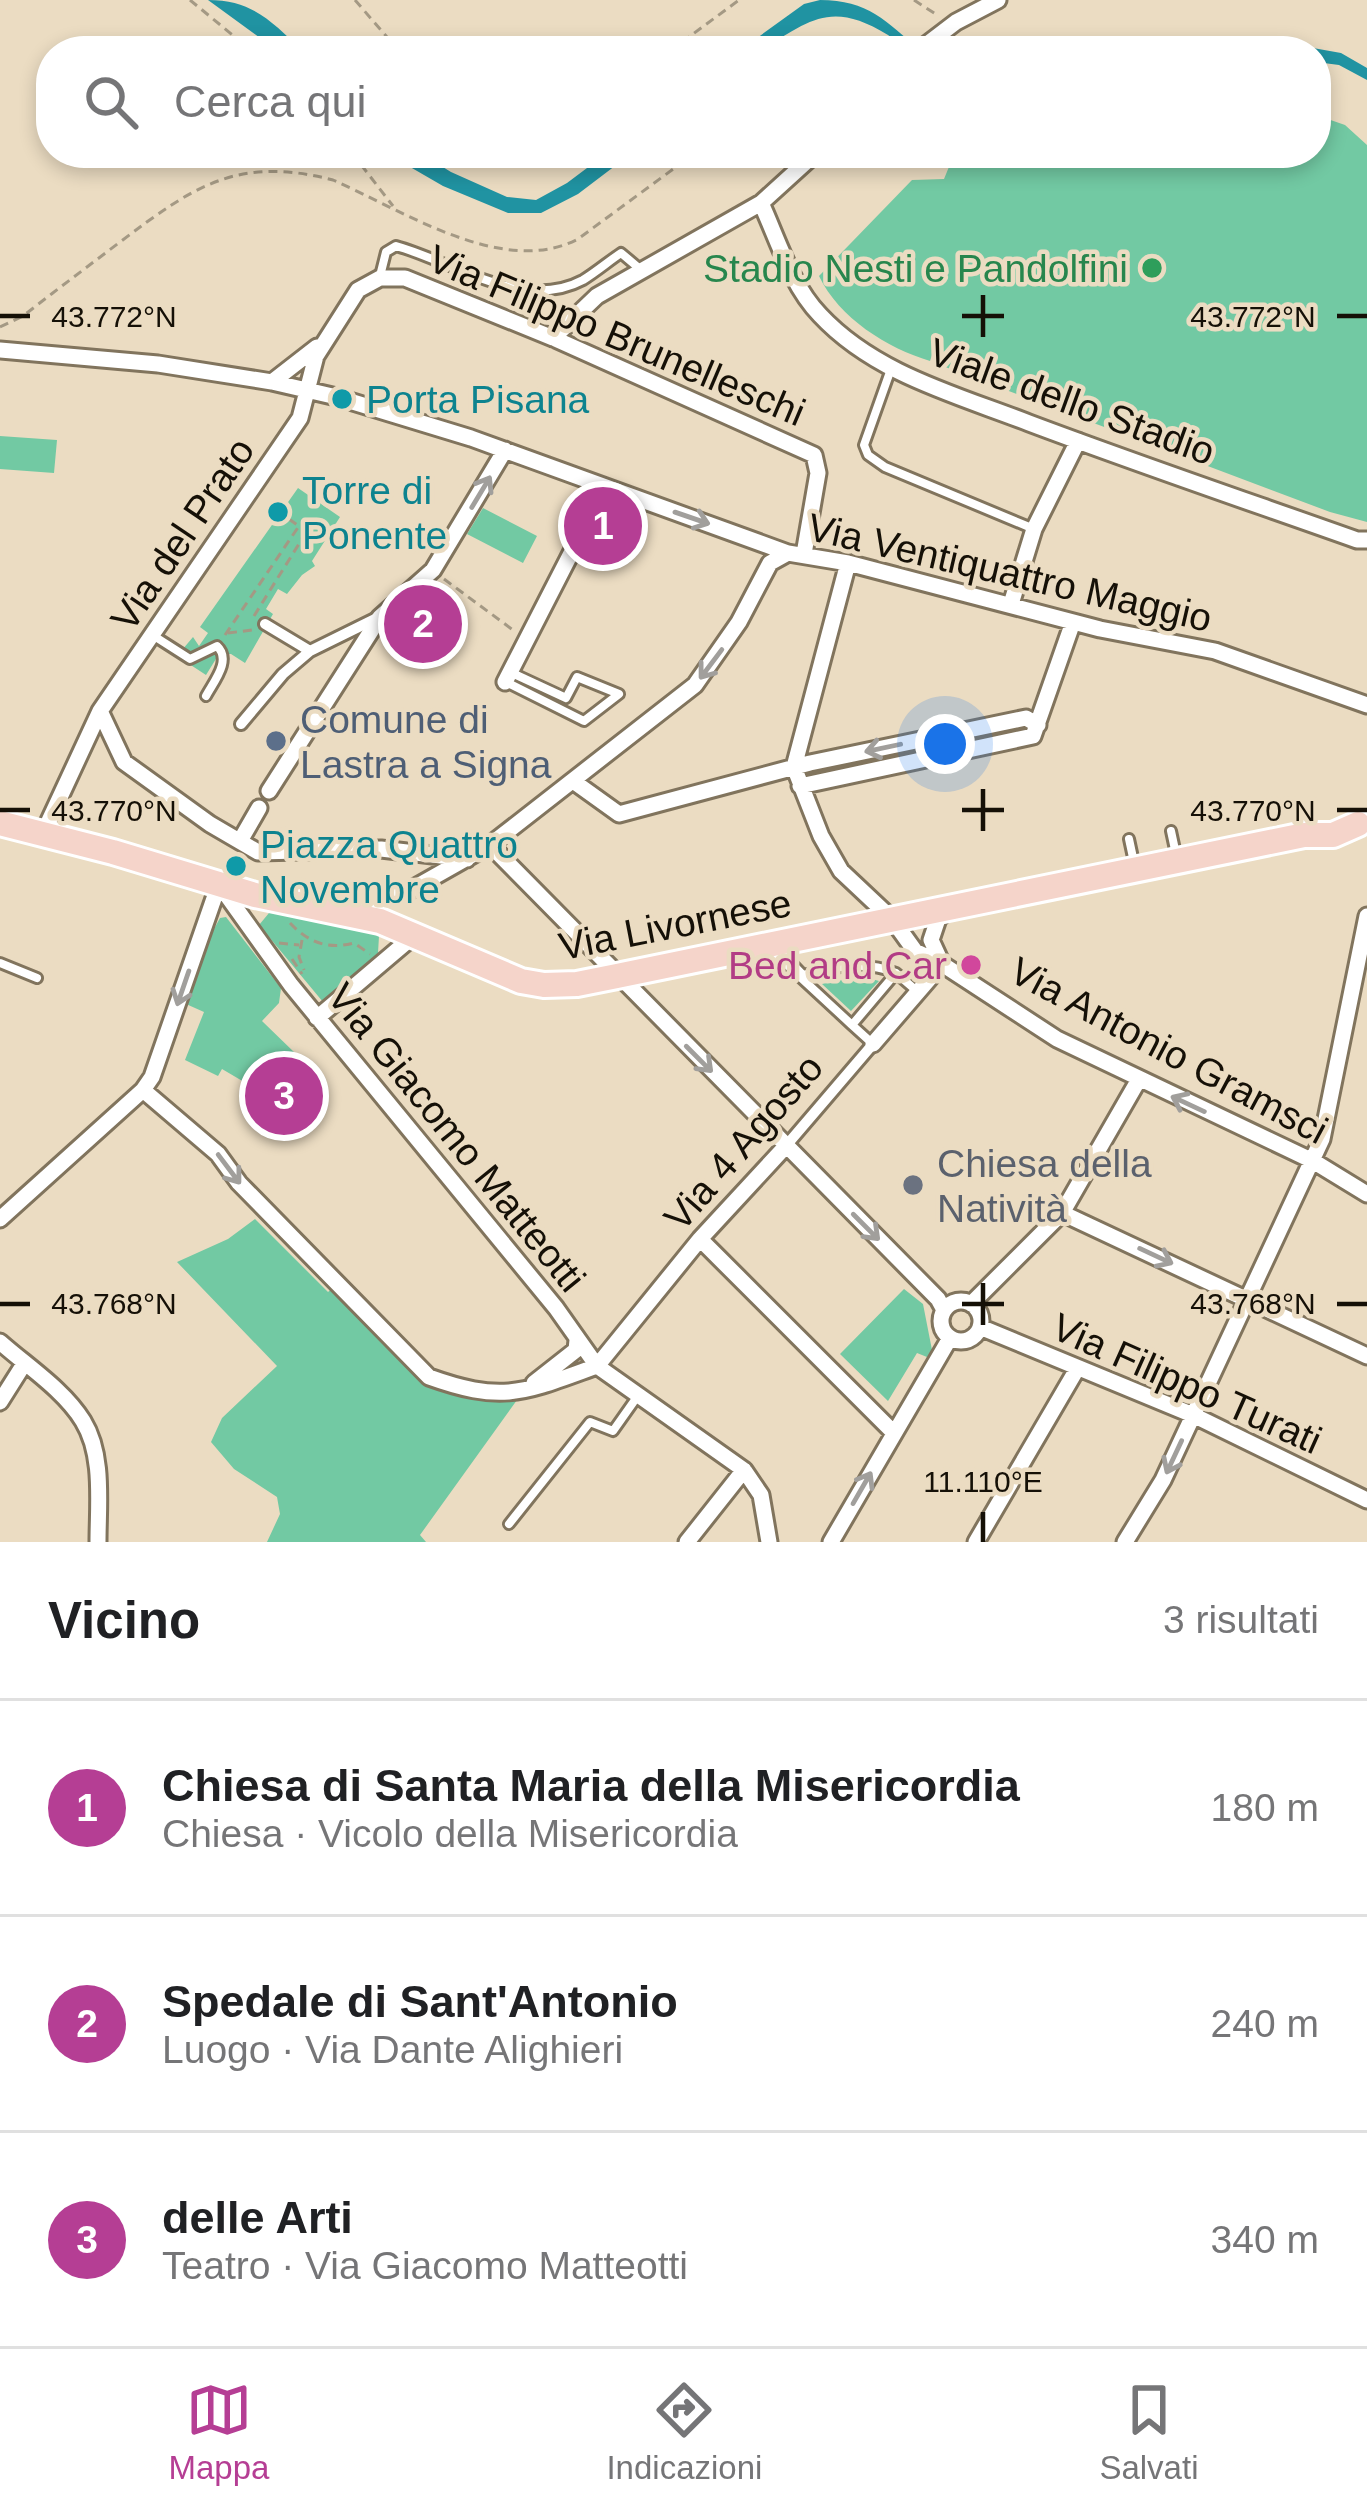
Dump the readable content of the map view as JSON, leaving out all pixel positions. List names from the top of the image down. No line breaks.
{"streets":{"main road":["Via Livornese"],"street":["Via Filippo Brunelleschi","Viale dello Stadio","Via del Prato","Via Ventiquattro Maggio","Via Antonio Gramsci","Via Giacomo Matteotti","Via 4 Agosto","Via Filippo Turati"]},"crossings":[["Via Filippo Brunelleschi","Via del Prato"],["Via Filippo Brunelleschi","Via Ventiquattro Maggio"],["Via Ventiquattro Maggio","Via Livornese"],["Via Livornese","Via Antonio Gramsci"],["Via Livornese","Via Giacomo Matteotti"],["Via Antonio Gramsci","Via 4 Agosto"],["Via Giacomo Matteotti","Via 4 Agosto"]],"places":["Stadio Nesti e Pandolfini","Porta Pisana","Torre di Ponente","Comune di Lastra a Signa","Piazza Quattro Novembre","Bed and Car","Chiesa della Natività"],"page":{"search":"Cerca qui","pins":["1","2","3"],"heading":["Vicino","3 risultati"],"list":[{"mark":"1","name":"Chiesa di Santa Maria della Misericordia","note":"Chiesa · Vicolo della Misericordia","value":"180 m"},{"mark":"2","name":"Spedale di Sant'Antonio","note":"Luogo · Via Dante Alighieri","value":"240 m"},{"mark":"3","name":"delle Arti","note":"Teatro · Via Giacomo Matteotti","value":"340 m"}],"nav":["Mappa","Indicazioni","Salvati"]},"coordinates":["43.772°N","43.770°N","43.768°N","11.110°E"]}
